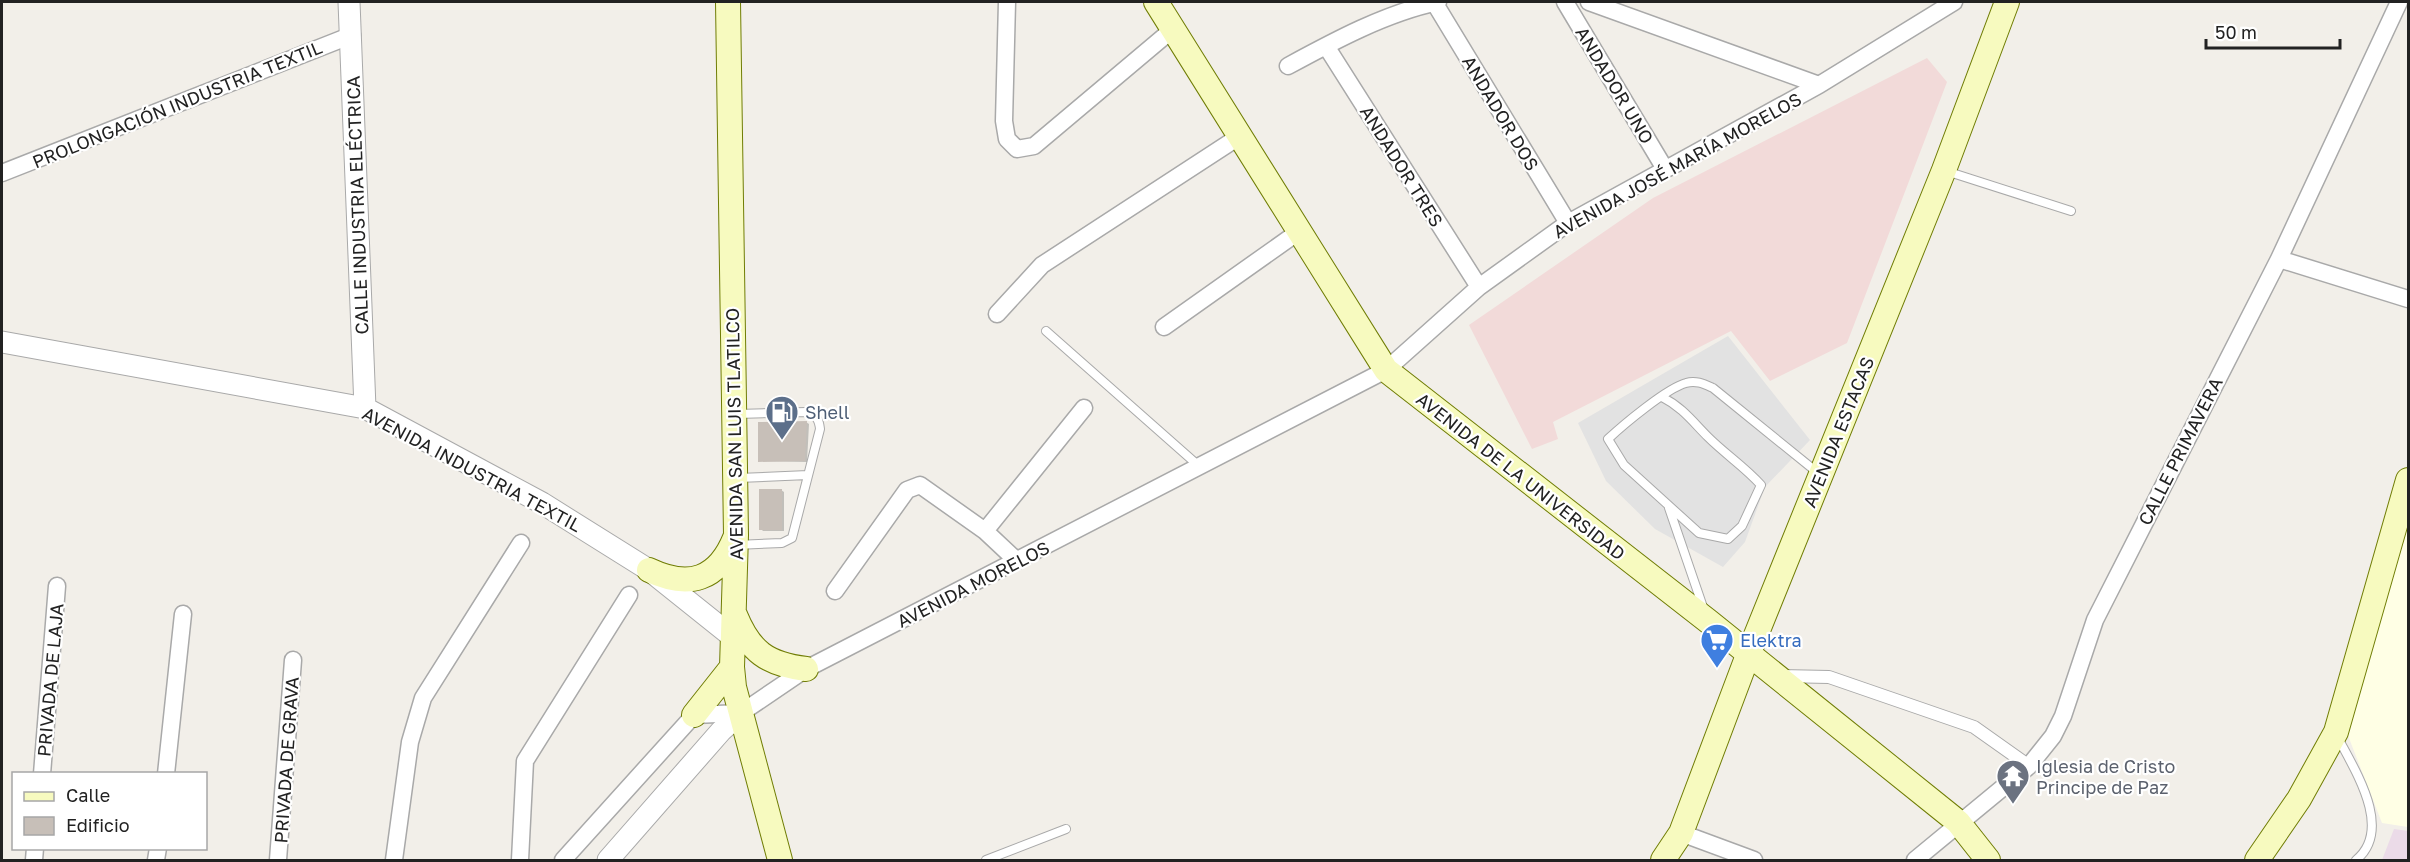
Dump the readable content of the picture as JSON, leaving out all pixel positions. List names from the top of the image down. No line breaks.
{"streets":{"main road":["AVENIDA ESTACAS","AVENIDA SAN LUIS TLATILCO","AVENIDA DE LA UNIVERSIDAD"],"street":["ANDADOR UNO","PROLONGACIÓN INDUSTRIA TEXTIL","ANDADOR DOS","AVENIDA JOSÉ MARÍA MORELOS","ANDADOR TRES","CALLE INDUSTRIA ELÉCTRICA","CALLE PRIMAVERA","AVENIDA INDUSTRIA TEXTIL","AVENIDA MORELOS","PRIVADA DE LAJA","PRIVADA DE GRAVA"]},"crossings":[["ANDADOR UNO","AVENIDA JOSÉ MARÍA MORELOS"],["PROLONGACIÓN INDUSTRIA TEXTIL","CALLE INDUSTRIA ELÉCTRICA"],["ANDADOR DOS","AVENIDA JOSÉ MARÍA MORELOS"],["AVENIDA JOSÉ MARÍA MORELOS","ANDADOR TRES"],["AVENIDA JOSÉ MARÍA MORELOS","AVENIDA DE LA UNIVERSIDAD"],["AVENIDA JOSÉ MARÍA MORELOS","AVENIDA MORELOS"],["CALLE INDUSTRIA ELÉCTRICA","AVENIDA INDUSTRIA TEXTIL"],["AVENIDA ESTACAS","AVENIDA DE LA UNIVERSIDAD"],["AVENIDA SAN LUIS TLATILCO","AVENIDA INDUSTRIA TEXTIL"],["AVENIDA SAN LUIS TLATILCO","AVENIDA MORELOS"],["CALLE PRIMAVERA","AVENIDA DE LA UNIVERSIDAD"],["AVENIDA DE LA UNIVERSIDAD","AVENIDA MORELOS"]],"places":{"fuel station":["Shell"],"supermarket":["Elektra"],"temple":["Iglesia de Cristo Principe de Paz"]},"legend":["Calle","Edificio"],"scale_bar":"50 m"}
